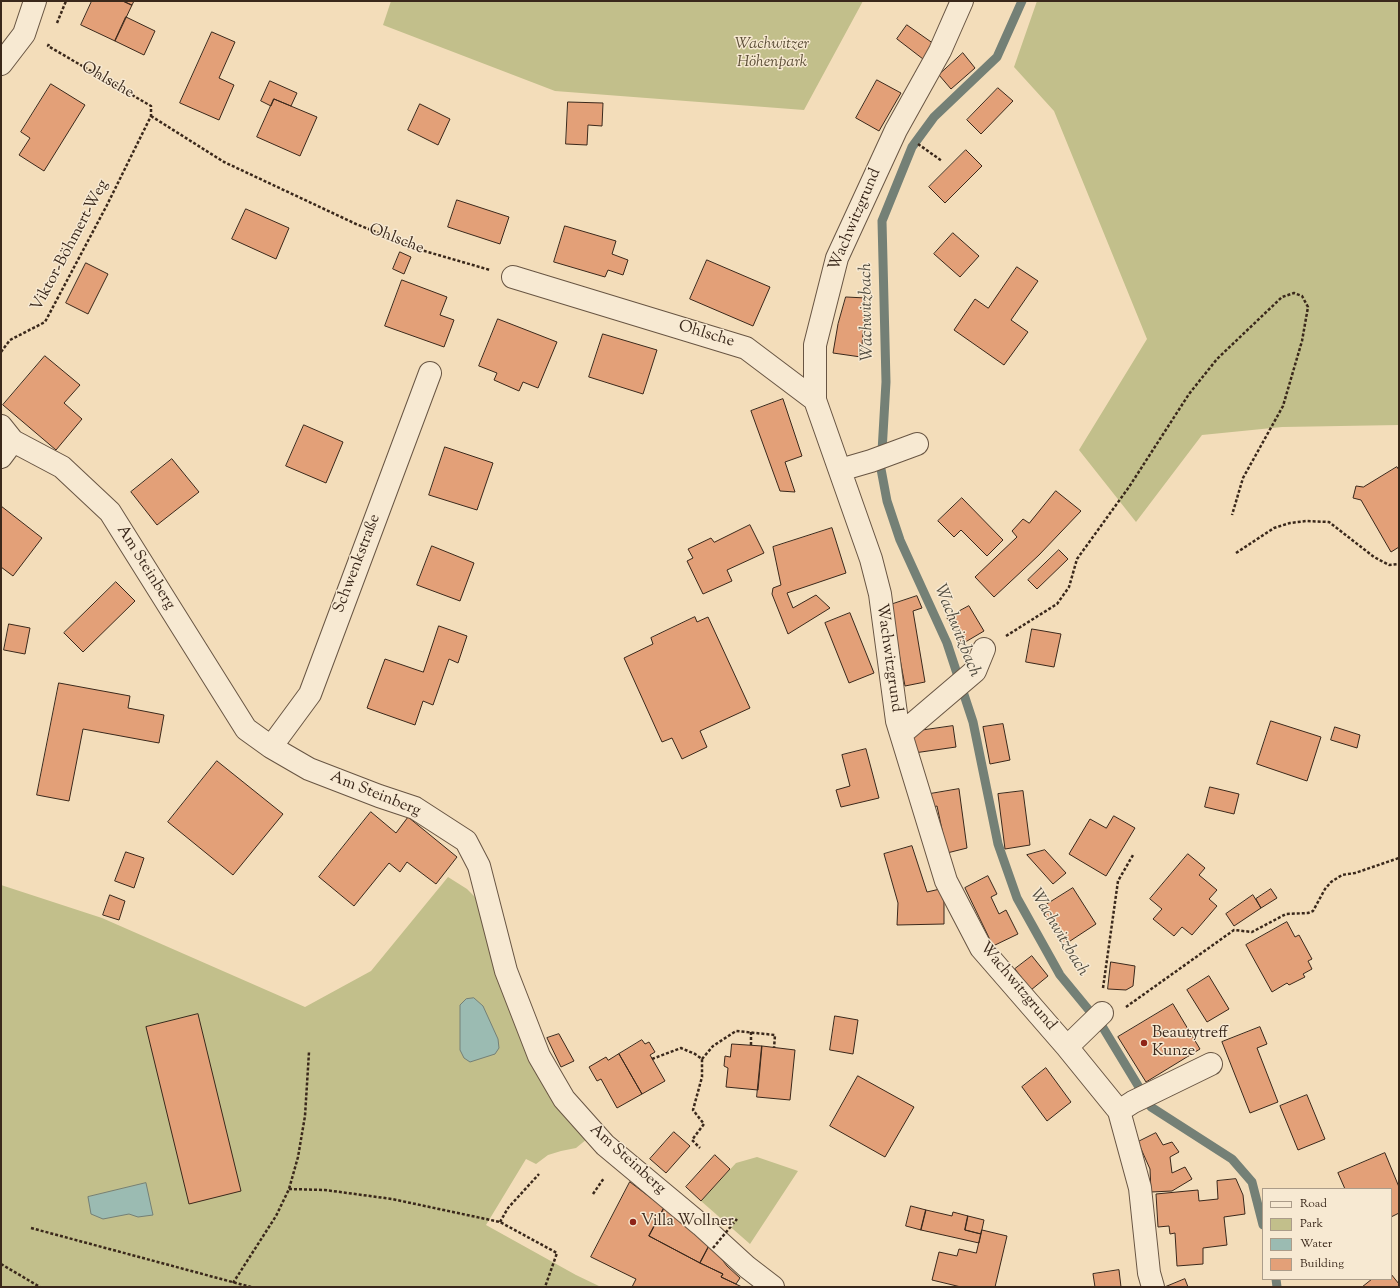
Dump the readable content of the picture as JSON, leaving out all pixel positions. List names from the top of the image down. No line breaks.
{"streets":{"street":["Ohlsche","Wachwitzgrund","Schwenkstraße","Am Steinberg"],"path":["Viktor-Böhmert-Weg"]},"crossings":[["Ohlsche","Wachwitzgrund"],["Ohlsche","Viktor-Böhmert-Weg"],["Schwenkstraße","Am Steinberg"]],"water":["Wachwitzbach"],"parks":["Wachwitzer Höhenpark"],"places":["Beautytreff Kunze","Villa Wollner"],"legend":["Road","Park","Water","Building"]}
